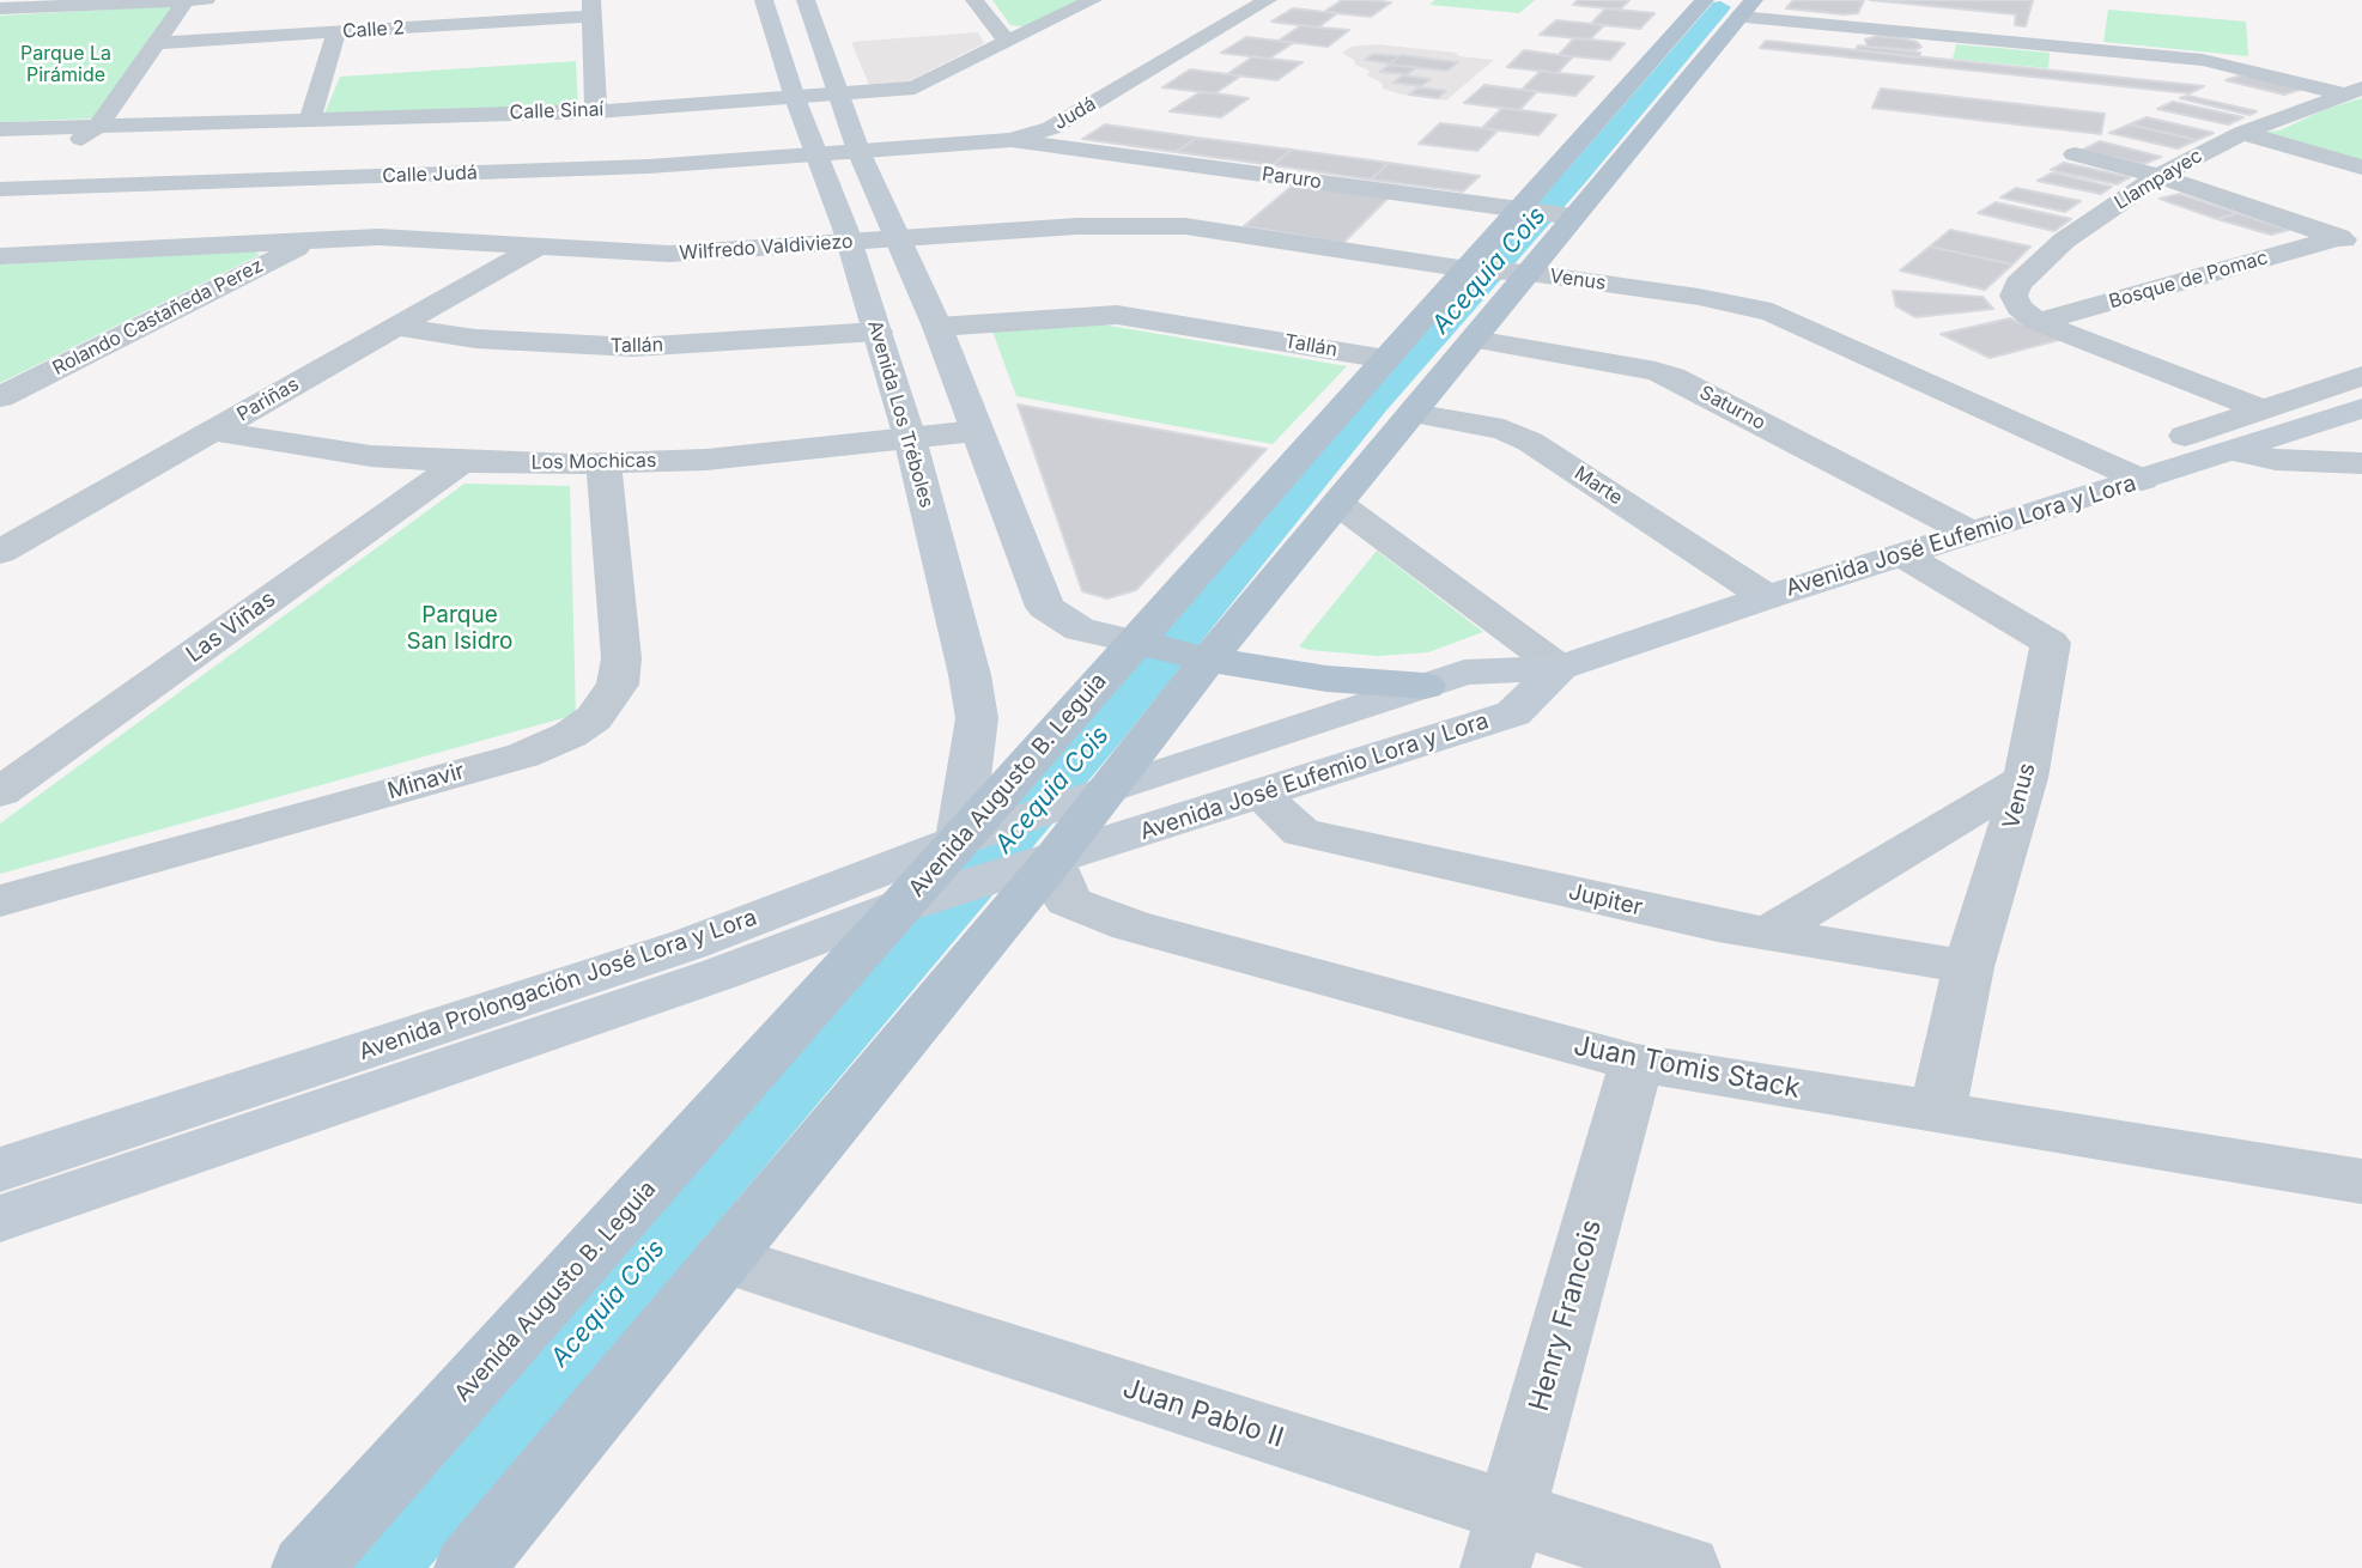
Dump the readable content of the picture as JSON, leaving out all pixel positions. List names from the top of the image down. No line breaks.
{"streets":{"main road":["Avenida Los Tréboles","Avenida José Eufemio Lora y Lora","Avenida Augusto B. Leguia","Avenida Prolongación José Lora y Lora"],"street":["Calle 2","Calle Sinaí","Judá","Calle Judá","Paruro","Llampayec","Wilfredo Valdiviezo","Venus","Bosque de Pomac","Rolando Castañeda Perez","Tallán","Pariñas","Saturno","Los Mochicas","Marte","Las Viñas","Minavir","Jupiter","Juan Tomis Stack","Henry Francois","Juan Pablo II"]},"crossings":[["Calle Sinaí","Avenida Los Tréboles"],["Judá","Calle Judá"],["Judá","Paruro"],["Calle Judá","Avenida Los Tréboles"],["Paruro","Avenida Augusto B. Leguia"],["Llampayec","Bosque de Pomac"],["Wilfredo Valdiviezo","Venus"],["Wilfredo Valdiviezo","Rolando Castañeda Perez"],["Wilfredo Valdiviezo","Pariñas"],["Wilfredo Valdiviezo","Avenida Los Tréboles"],["Wilfredo Valdiviezo","Avenida Augusto B. Leguia"],["Venus","Avenida José Eufemio Lora y Lora"],["Venus","Jupiter"],["Venus","Juan Tomis Stack"],["Tallán","Pariñas"],["Tallán","Avenida Los Tréboles"],["Tallán","Avenida Augusto B. Leguia"],["Pariñas","Los Mochicas"],["Saturno","Avenida José Eufemio Lora y Lora"],["Avenida Los Tréboles","Los Mochicas"],["Avenida Los Tréboles","Avenida Augusto B. Leguia"],["Avenida Los Tréboles","Avenida Prolongación José Lora y Lora"],["Los Mochicas","Las Viñas"],["Los Mochicas","Minavir"],["Marte","Avenida José Eufemio Lora y Lora"],["Avenida José Eufemio Lora y Lora","Jupiter"],["Avenida José Eufemio Lora y Lora","Avenida Prolongación José Lora y Lora"],["Avenida José Eufemio Lora y Lora","Juan Tomis Stack"],["Avenida Augusto B. Leguia","Avenida Prolongación José Lora y Lora"],["Avenida Prolongación José Lora y Lora","Juan Tomis Stack"],["Juan Tomis Stack","Henry Francois"],["Henry Francois","Juan Pablo II"]],"water":["Acequia Cois"],"parks":["Parque La Pirámide","Parque San Isidro"]}
